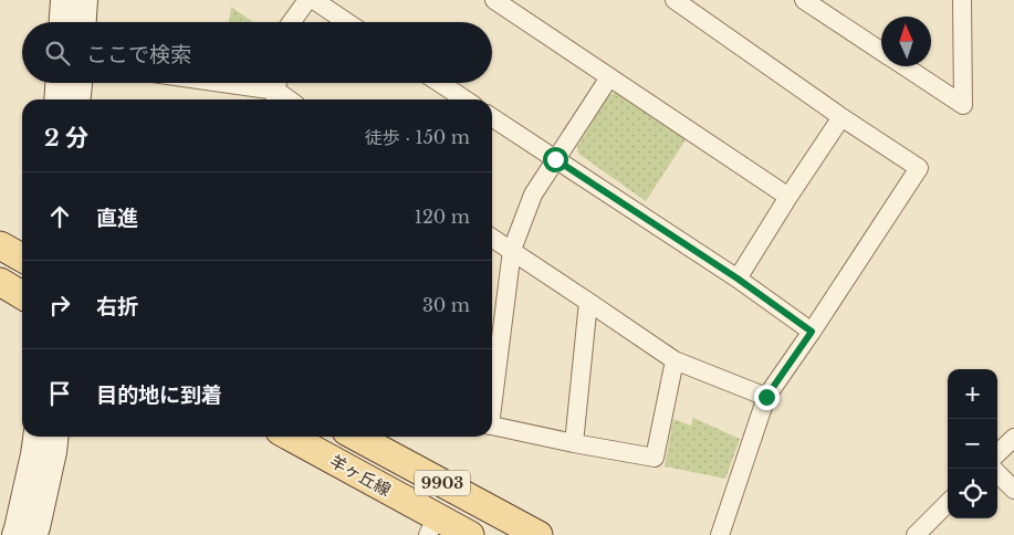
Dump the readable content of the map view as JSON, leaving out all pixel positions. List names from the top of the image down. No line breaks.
{"streets":{"main road":["羊ヶ丘線","9903"]},"north":"top","page":{"search":"ここで検索","heading":["2 分","徒歩 · 150 m"],"list":[["直進","120 m"],["右折","30 m"],"目的地に到着"],"map_buttons":["+","−"]}}
